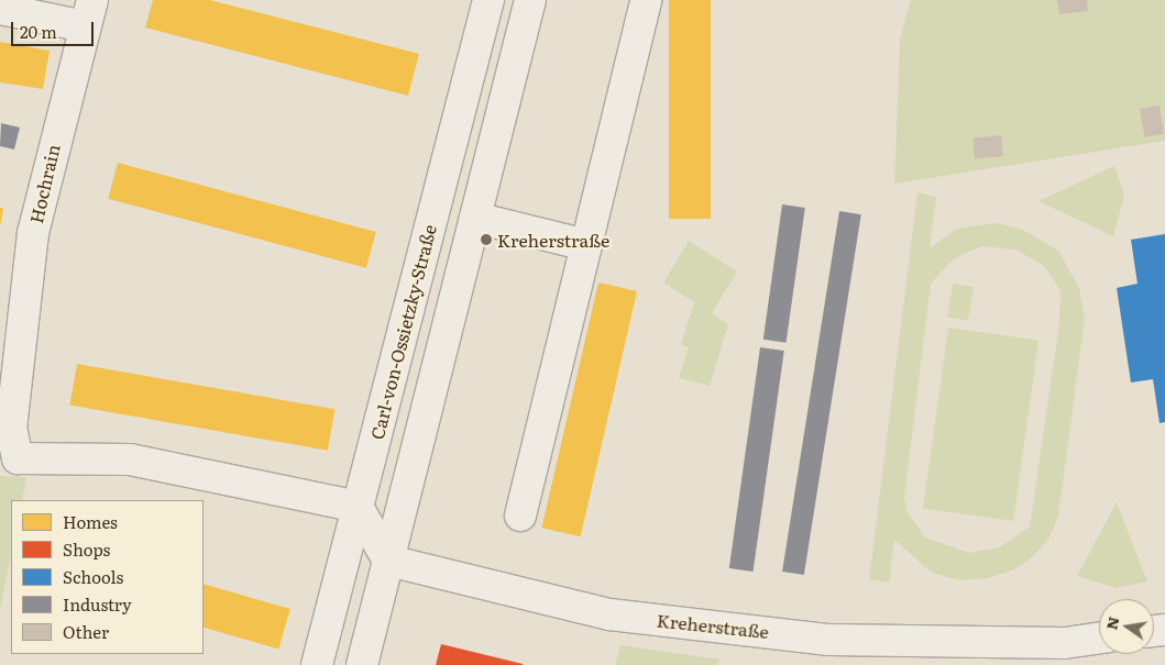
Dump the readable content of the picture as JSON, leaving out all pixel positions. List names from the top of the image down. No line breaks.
{"streets":{"street":["Hochrain","Carl-von-Ossietzky-Straße","Kreherstraße"]},"crossings":[["Hochrain","Carl-von-Ossietzky-Straße"]],"places":["Kreherstraße"],"legend":["Homes","Shops","Schools","Industry","Other"],"scale_bar":"20 m","north":"left"}
